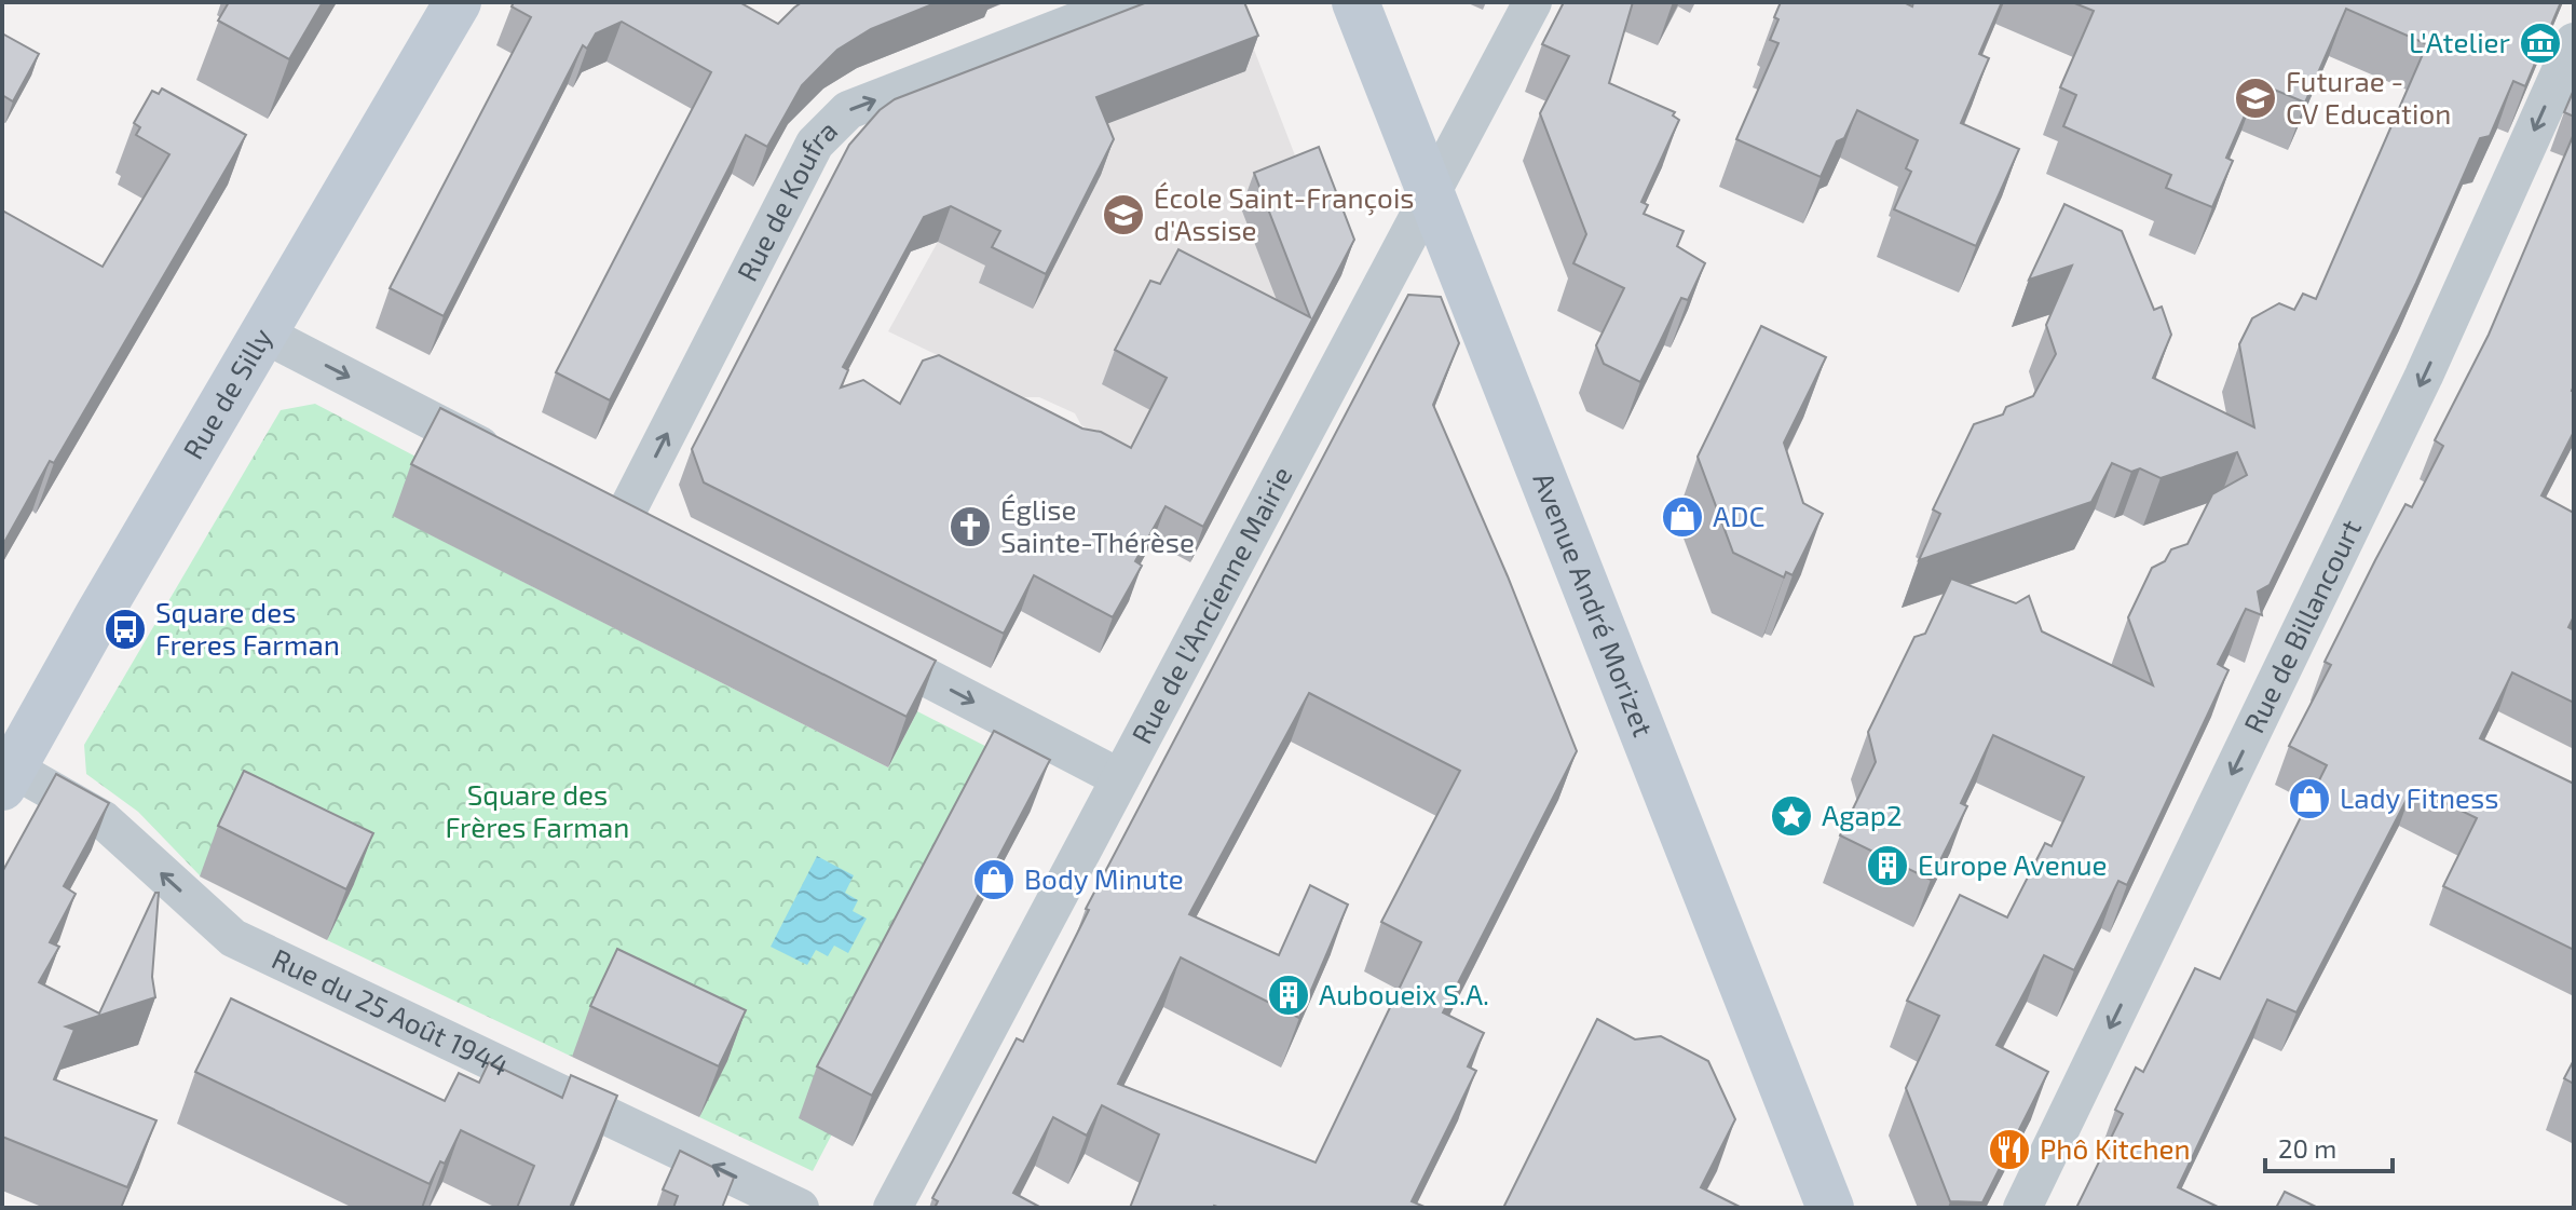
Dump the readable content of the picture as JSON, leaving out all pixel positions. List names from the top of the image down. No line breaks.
{"streets":{"main road":["Rue de Silly","Avenue André Morizet"],"street":["Rue de Koufra","Rue de l'Ancienne Mairie","Rue de Billancourt","Rue du 25 Août 1944"]},"crossings":[["Rue de Silly","Rue du 25 Août 1944"],["Rue de l'Ancienne Mairie","Avenue André Morizet"]],"one_way":["Rue de Koufra","Rue de Billancourt","Rue du 25 Août 1944"],"parks":["Square des Frères Farman"],"places":{"museum":["L'Atelier"],"school or university":["Futurae - CV Education","École Saint-François d'Assise"],"shop":["ADC","Lady Fitness","Body Minute"],"church":["Église Sainte-Thérèse"],"bus stop":["Square des Freres Farman"],"place":["Agap2"],"building":["Europe Avenue","Auboueix S.A."],"restaurant":["Phô Kitchen"]},"scale_bar":"20 m"}
